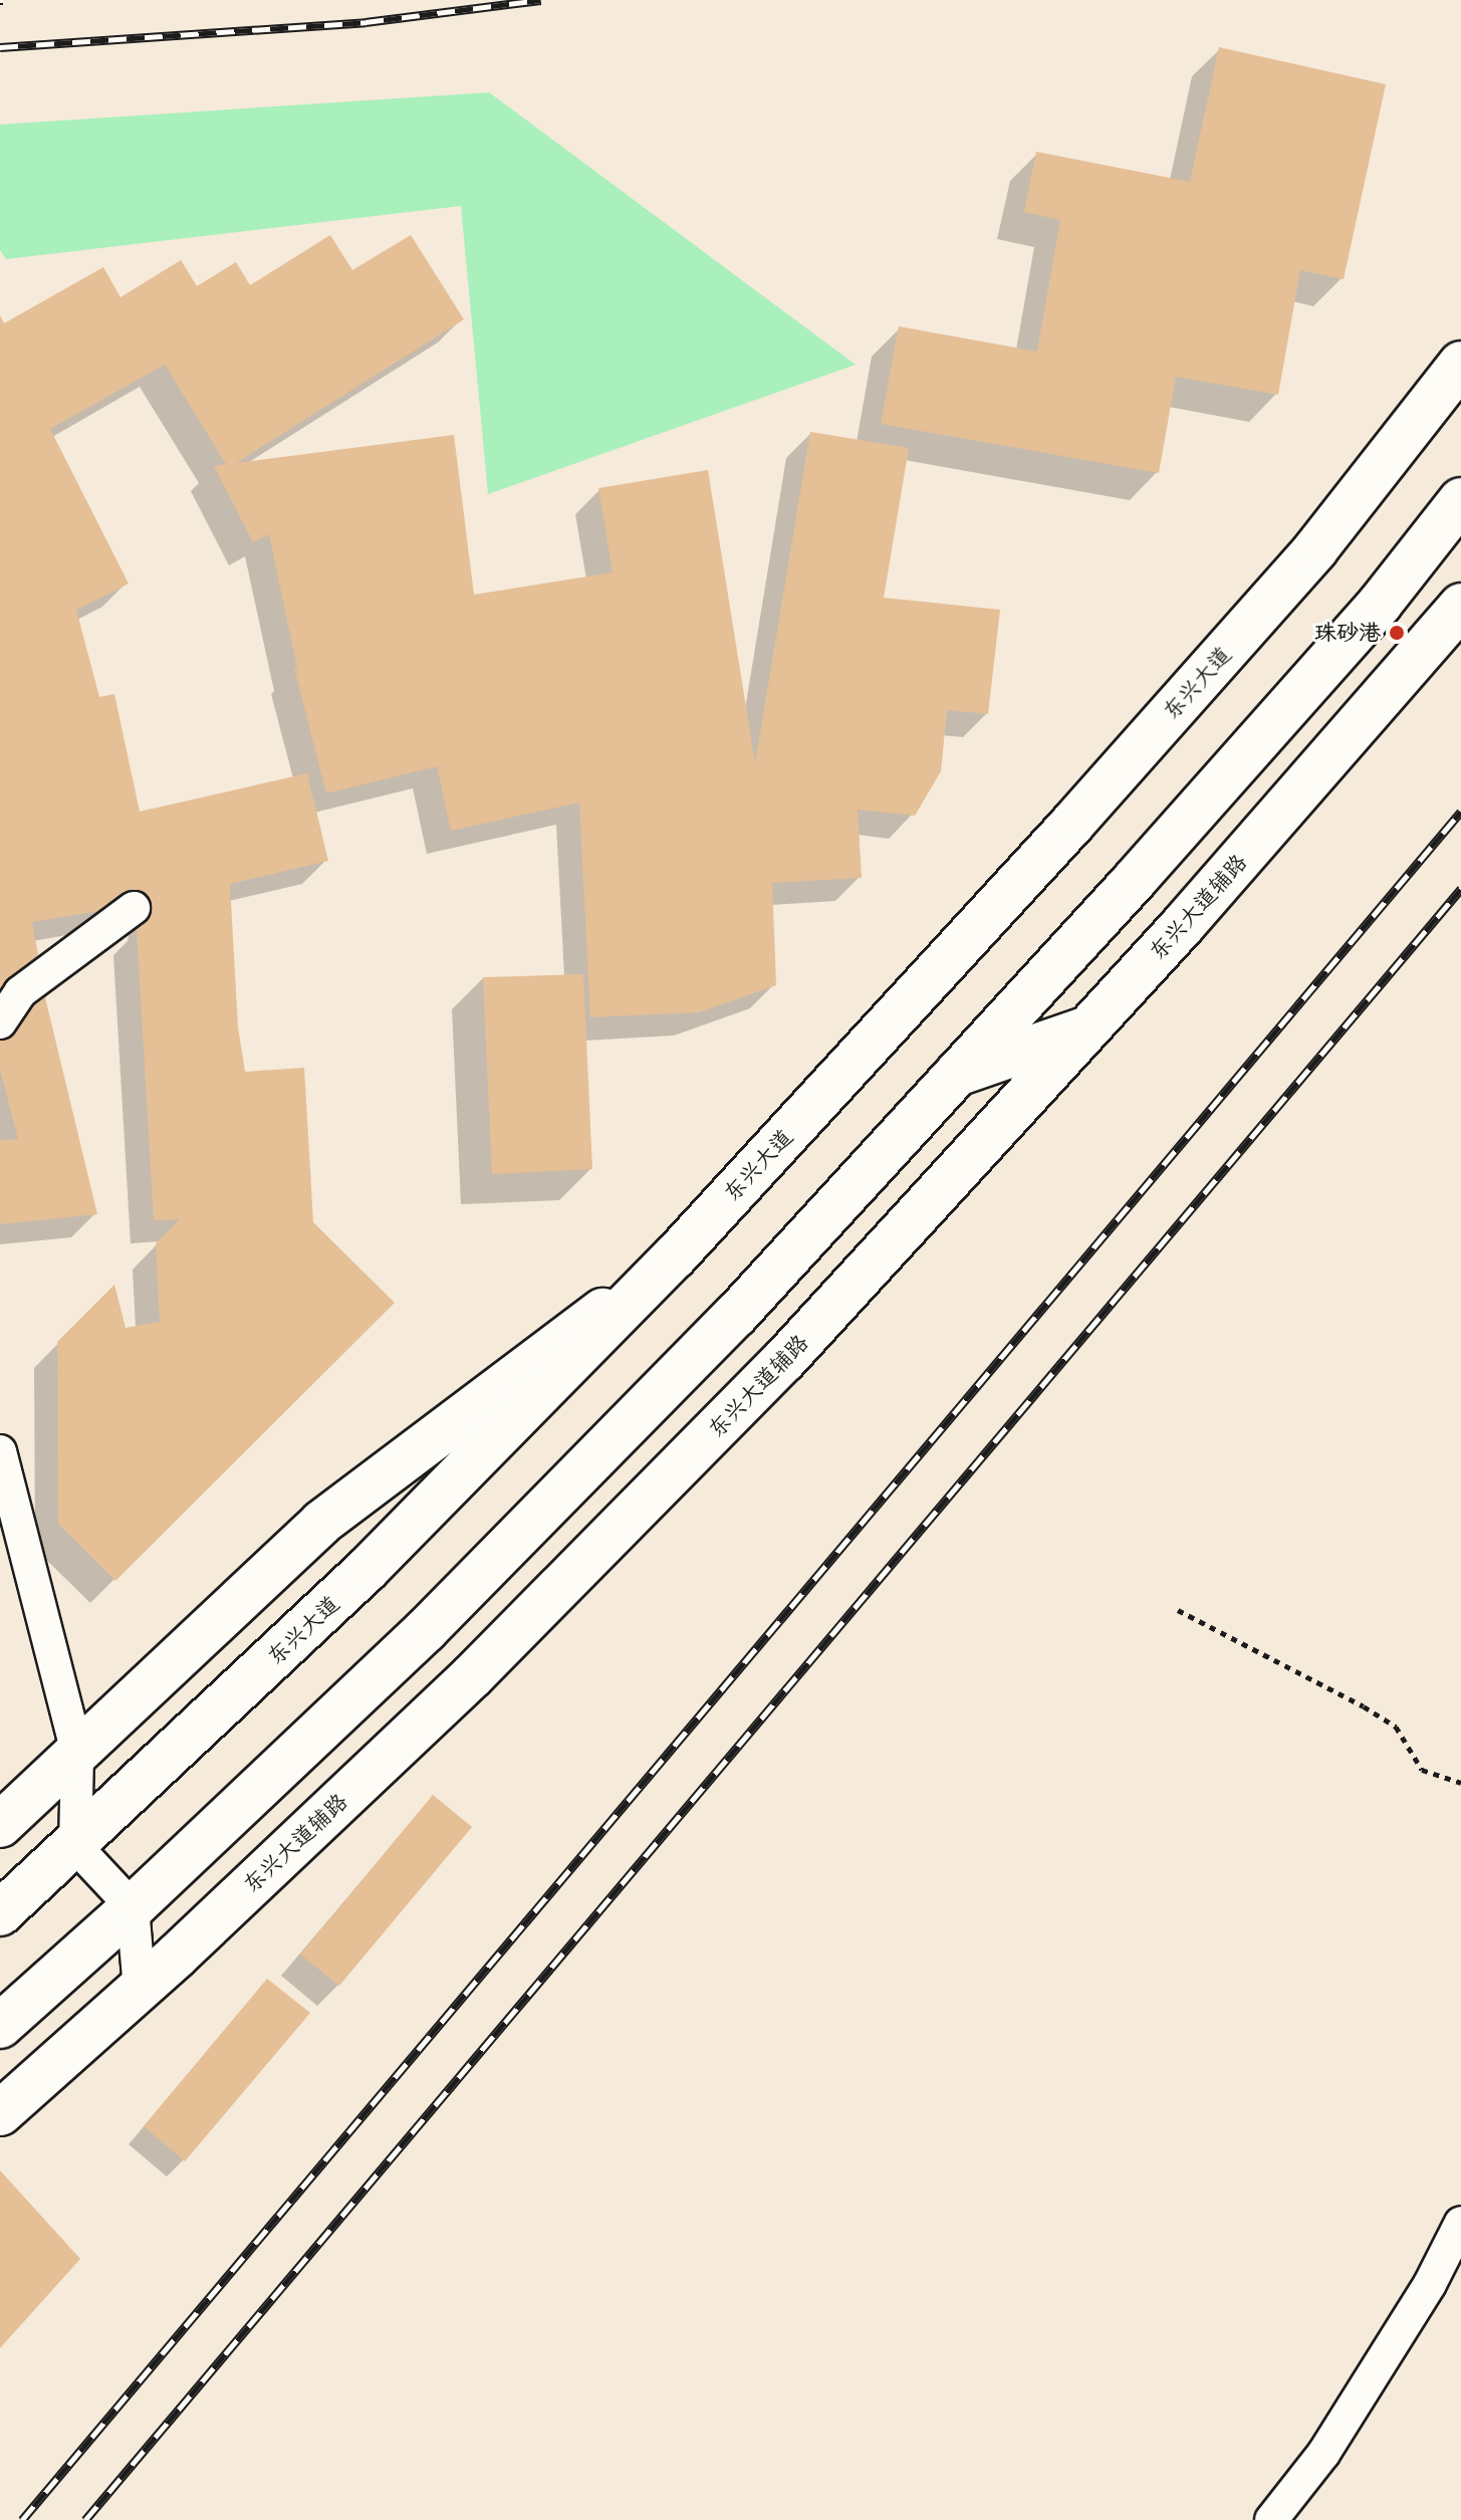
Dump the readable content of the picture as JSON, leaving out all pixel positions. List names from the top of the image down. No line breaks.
{"streets":{"main road":["东兴大道","东兴大道辅路"]},"places":["珠砂港"]}
